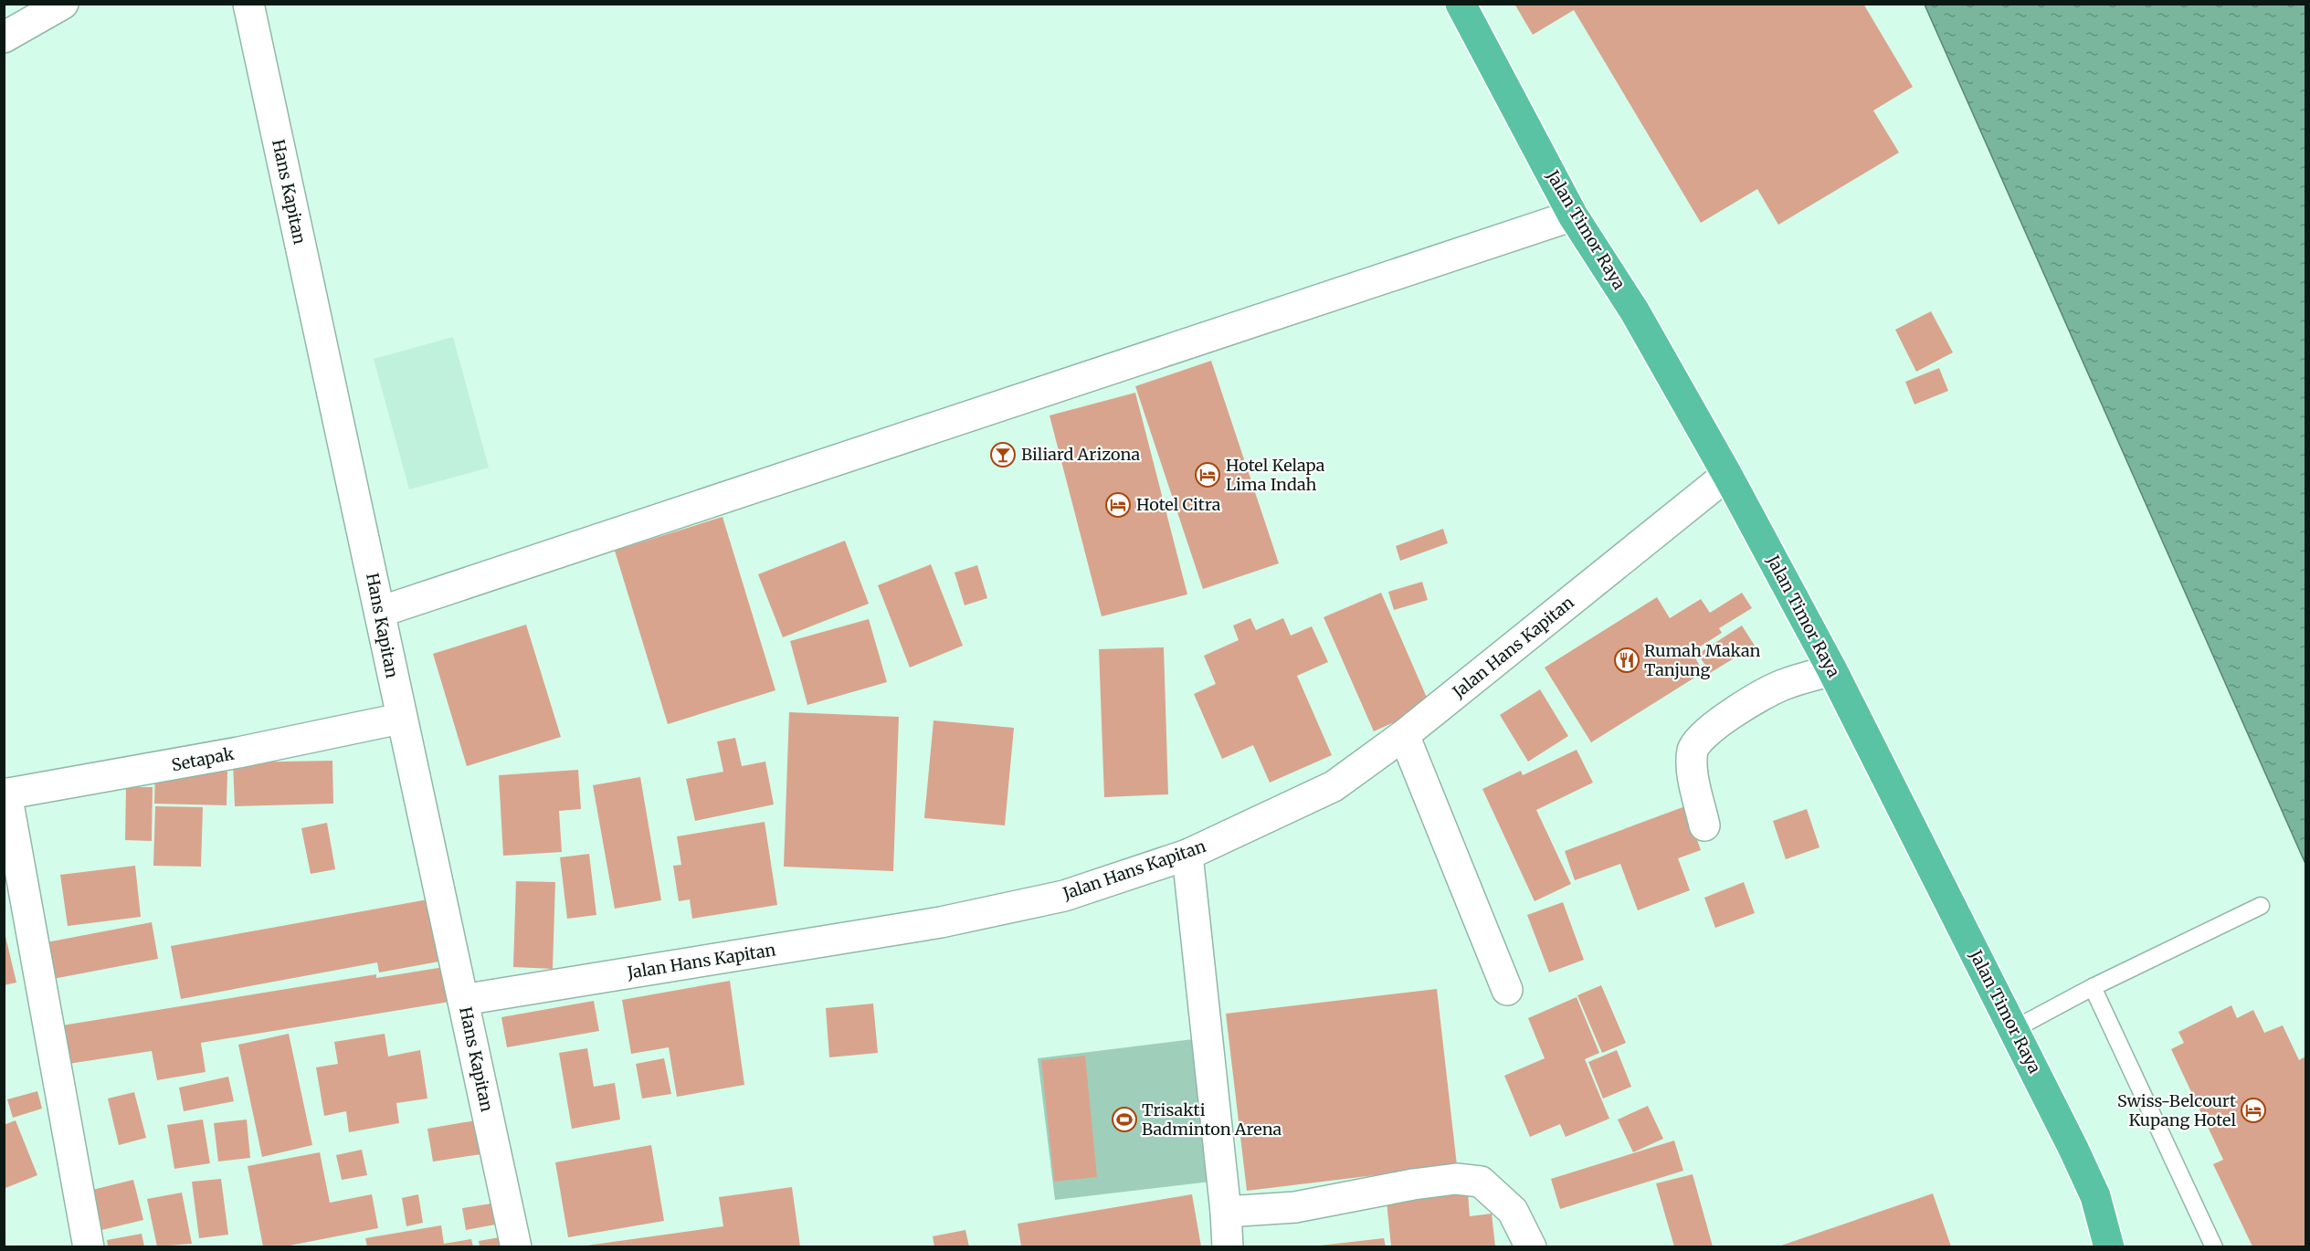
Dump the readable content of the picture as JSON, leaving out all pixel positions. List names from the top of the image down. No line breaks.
{"streets":{"highway":["Jalan Timor Raya"],"street":["Hans Kapitan","Jalan Hans Kapitan","Setapak"]},"crossings":[["Hans Kapitan","Jalan Hans Kapitan"],["Hans Kapitan","Setapak"],["Jalan Timor Raya","Jalan Hans Kapitan"]],"places":{"bar":["Biliard Arizona"],"hotel":["Hotel Kelapa Lima Indah","Hotel Citra","Swiss-Belcourt Kupang Hotel"],"restaurant":["Rumah Makan Tanjung"],"sports":["Trisakti Badminton Arena"]}}
